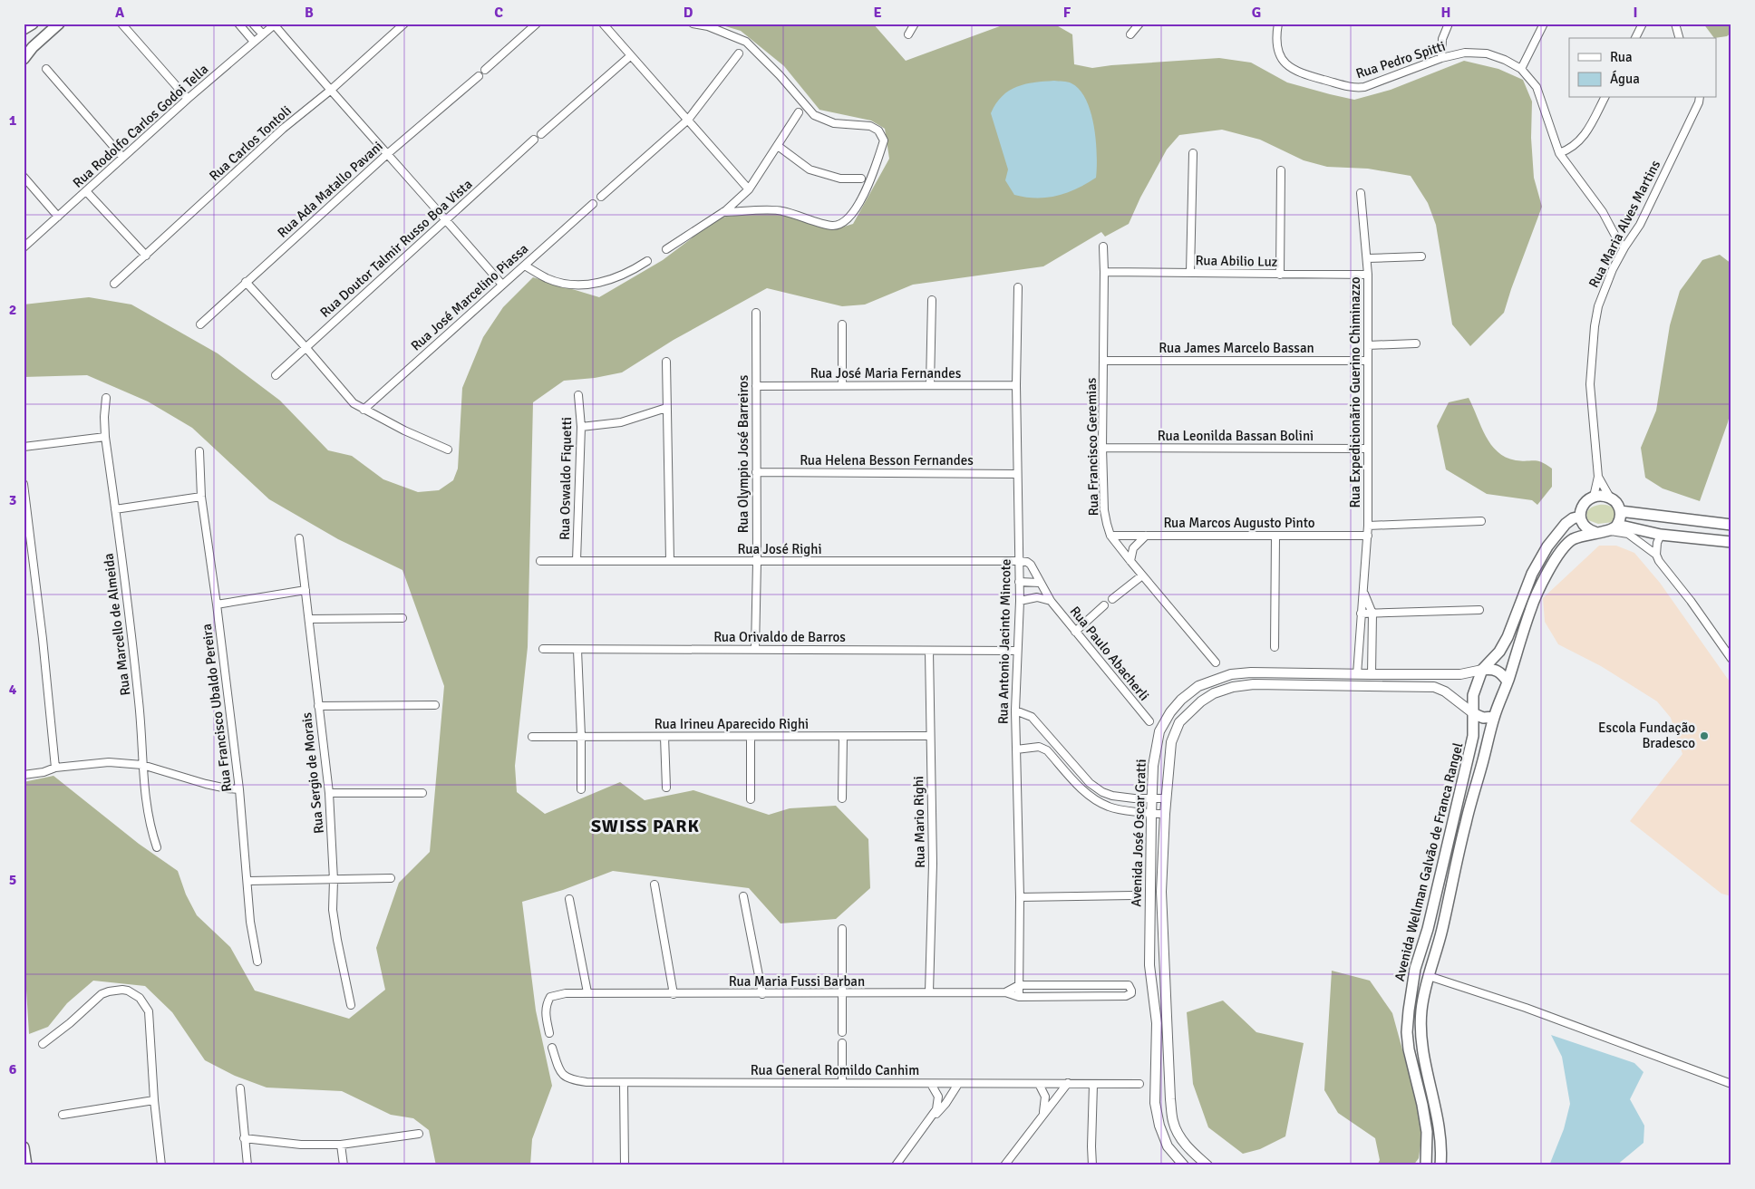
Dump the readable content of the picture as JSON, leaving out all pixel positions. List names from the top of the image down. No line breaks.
{"streets":{"main road":["Avenida Wellman Galvão de Franca Rangel"],"street":["Rua Pedro Spitti","Rua Rodolfo Carlos Godoi Tella","Rua Carlos Tontoli","Rua Ada Matallo Pavani","Rua Maria Alves Martins","Rua Doutor Talmir Russo Boa Vista","Rua Abilio Luz","Rua José Marcelino Piassa","Rua James Marcelo Bassan","Rua José Maria Fernandes","Rua Expedicionãrio Guerino Chiminazzo","Rua Leonilda Bassan Bolini","Rua Francisco Geremias","Rua Olympio José Barreiros","Rua Helena Besson Fernandes","Rua Oswaldo Fiquetti","Rua Marcos Augusto Pinto","Rua José Righi","Rua Marcello de Almeida","Rua Orivaldo de Barros","Rua Antonio Jacinto Mincote","Rua Paulo Abacherli","Rua Francisco Ubaldo Pereira","Rua Irineu Aparecido Righi","Rua Sergio de Morais","Rua Mario Righi","Avenida José Oscar Gratti","Rua Maria Fussi Barban","Rua General Romildo Canhim"]},"crossings":[["Rua Pedro Spitti","Rua Maria Alves Martins"],["Rua Maria Alves Martins","Avenida Wellman Galvão de Franca Rangel"],["Rua Abilio Luz","Rua Expedicionãrio Guerino Chiminazzo"],["Rua Abilio Luz","Rua Francisco Geremias"],["Rua James Marcelo Bassan","Rua Expedicionãrio Guerino Chiminazzo"],["Rua James Marcelo Bassan","Rua Francisco Geremias"],["Rua José Maria Fernandes","Rua Olympio José Barreiros"],["Rua José Maria Fernandes","Rua Antonio Jacinto Mincote"],["Rua Expedicionãrio Guerino Chiminazzo","Rua Leonilda Bassan Bolini"],["Rua Expedicionãrio Guerino Chiminazzo","Rua Marcos Augusto Pinto"],["Rua Expedicionãrio Guerino Chiminazzo","Avenida José Oscar Gratti"],["Rua Leonilda Bassan Bolini","Rua Francisco Geremias"],["Rua Francisco Geremias","Rua Marcos Augusto Pinto"],["Rua Olympio José Barreiros","Rua Helena Besson Fernandes"],["Rua Olympio José Barreiros","Rua José Righi"],["Rua Olympio José Barreiros","Rua Orivaldo de Barros"],["Rua Helena Besson Fernandes","Rua Antonio Jacinto Mincote"],["Rua Oswaldo Fiquetti","Rua José Righi"],["Rua José Righi","Rua Antonio Jacinto Mincote"],["Rua José Righi","Rua Paulo Abacherli"],["Rua Orivaldo de Barros","Rua Antonio Jacinto Mincote"],["Rua Orivaldo de Barros","Rua Mario Righi"],["Rua Antonio Jacinto Mincote","Rua Paulo Abacherli"],["Rua Antonio Jacinto Mincote","Rua Maria Fussi Barban"],["Rua Irineu Aparecido Righi","Rua Mario Righi"],["Rua Mario Righi","Rua Maria Fussi Barban"],["Avenida José Oscar Gratti","Avenida Wellman Galvão de Franca Rangel"]],"districts":["SWISS PARK"],"places":["Escola Fundação Bradesco"],"legend":["Rua","Água"],"grid":{"columns":["A","B","C","D","E","F","G","H","I"],"rows":["1","2","3","4","5","6"]}}
